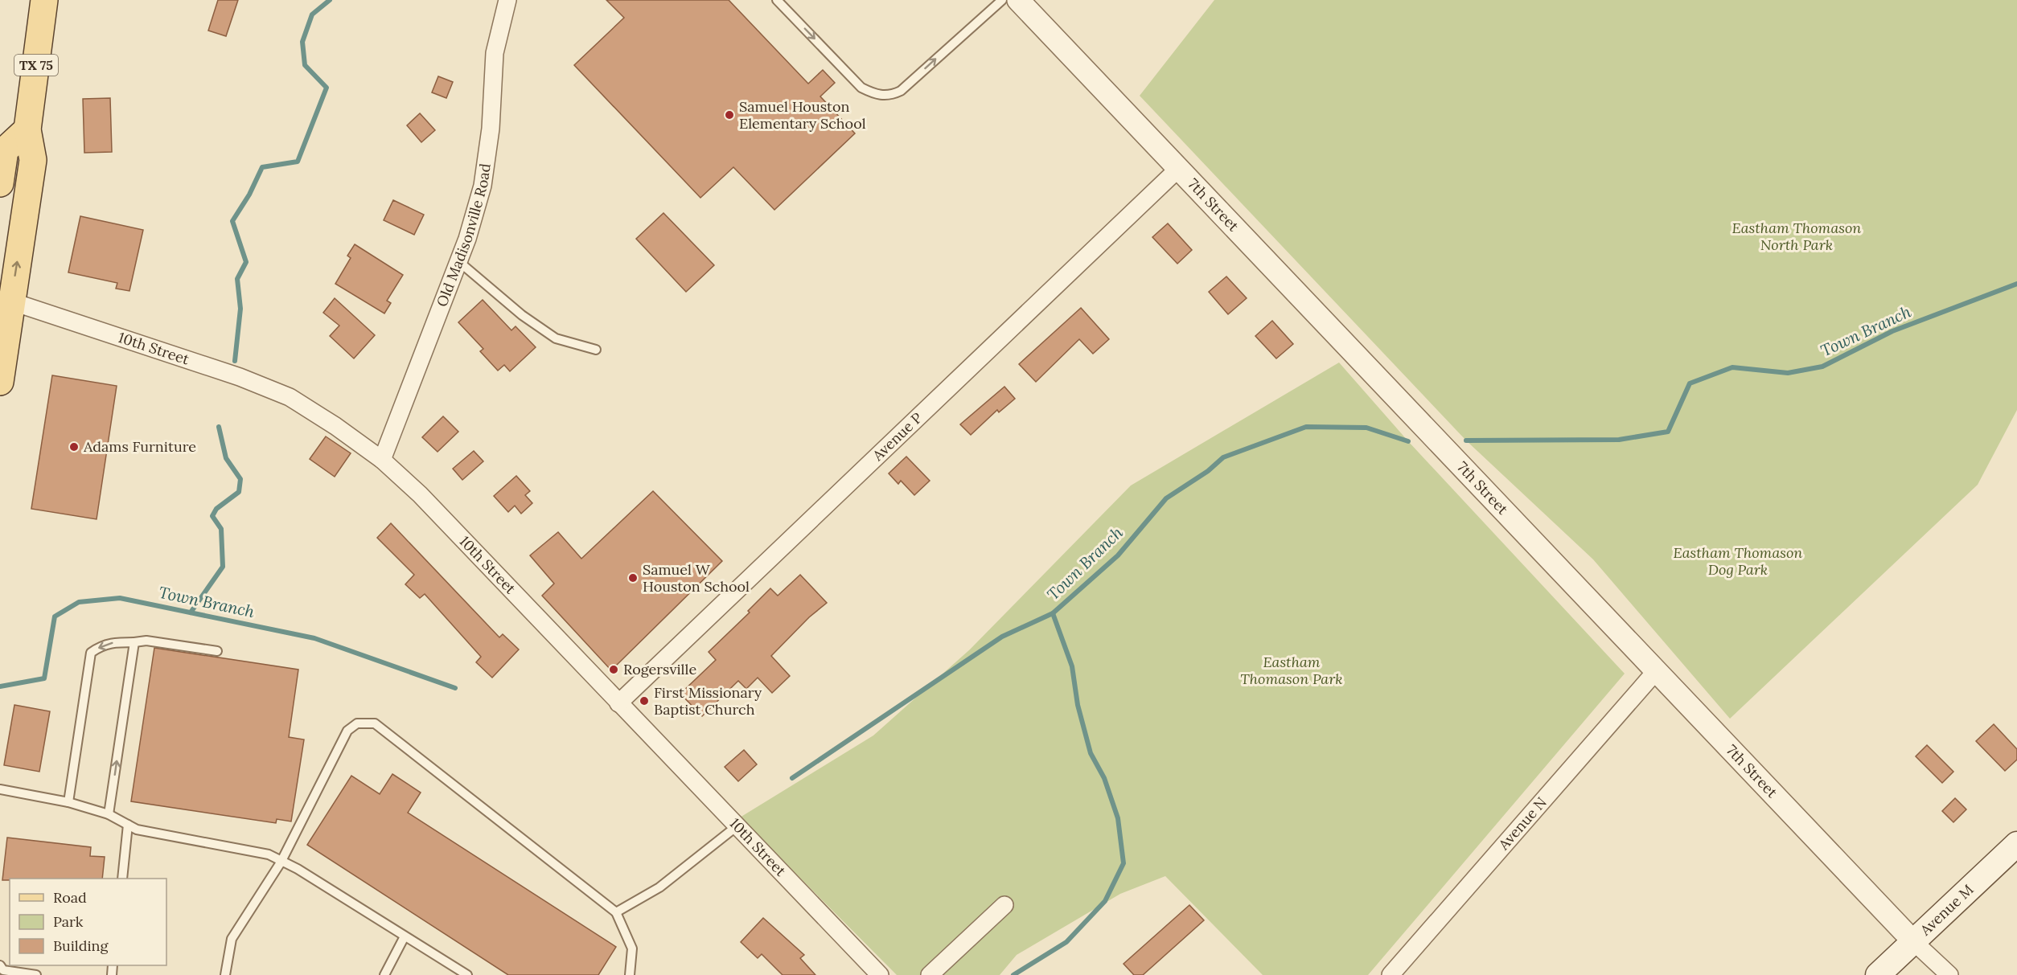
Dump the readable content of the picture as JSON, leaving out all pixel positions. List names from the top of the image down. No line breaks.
{"streets":{"main road":["TX 75","Avenue M"],"street":["7th Street","Old Madisonville Road","10th Street","Avenue P","Avenue N"]},"crossings":[["TX 75","10th Street"],["7th Street","Avenue P"],["7th Street","Avenue N"],["7th Street","Avenue M"],["Old Madisonville Road","10th Street"],["10th Street","Avenue P"]],"water":["Town Branch"],"parks":["Eastham Thomason North Park","Eastham Thomason Dog Park","Eastham Thomason Park"],"places":["Samuel Houston Elementary School","Adams Furniture","Samuel W Houston School","Rogersville","First Missionary Baptist Church"],"legend":["Road","Park","Building"]}
